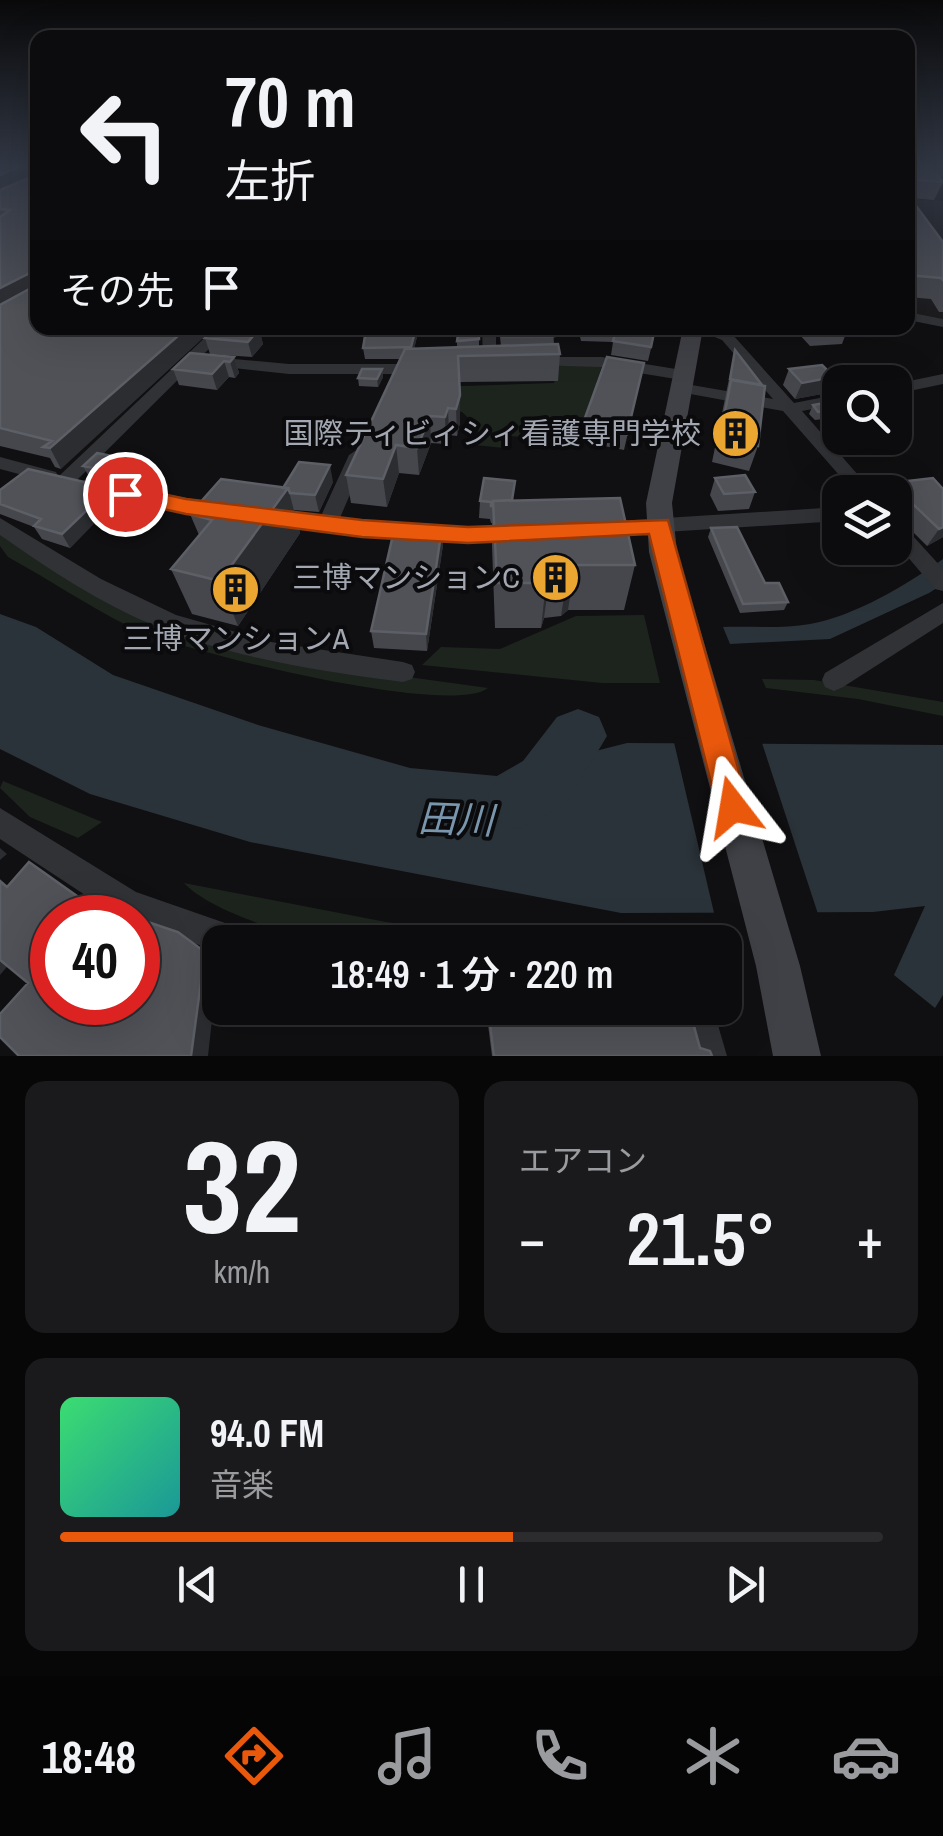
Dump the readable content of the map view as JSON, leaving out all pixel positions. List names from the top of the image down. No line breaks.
{"water":["田川"],"places":{"building":["国際ティビィシィ看護専門学校","三博マンションC","三博マンションA"]},"page":{"turn":["70 m","左折"],"then":"その先","limit":"40","trip":"18:49 · 1 分 · 220 m","tile":[["32","km/h"],"エアコン"],"heat":["−","21.5°","+"],"song":["94.0 FM","音楽"],"tabs":"18:48"}}
